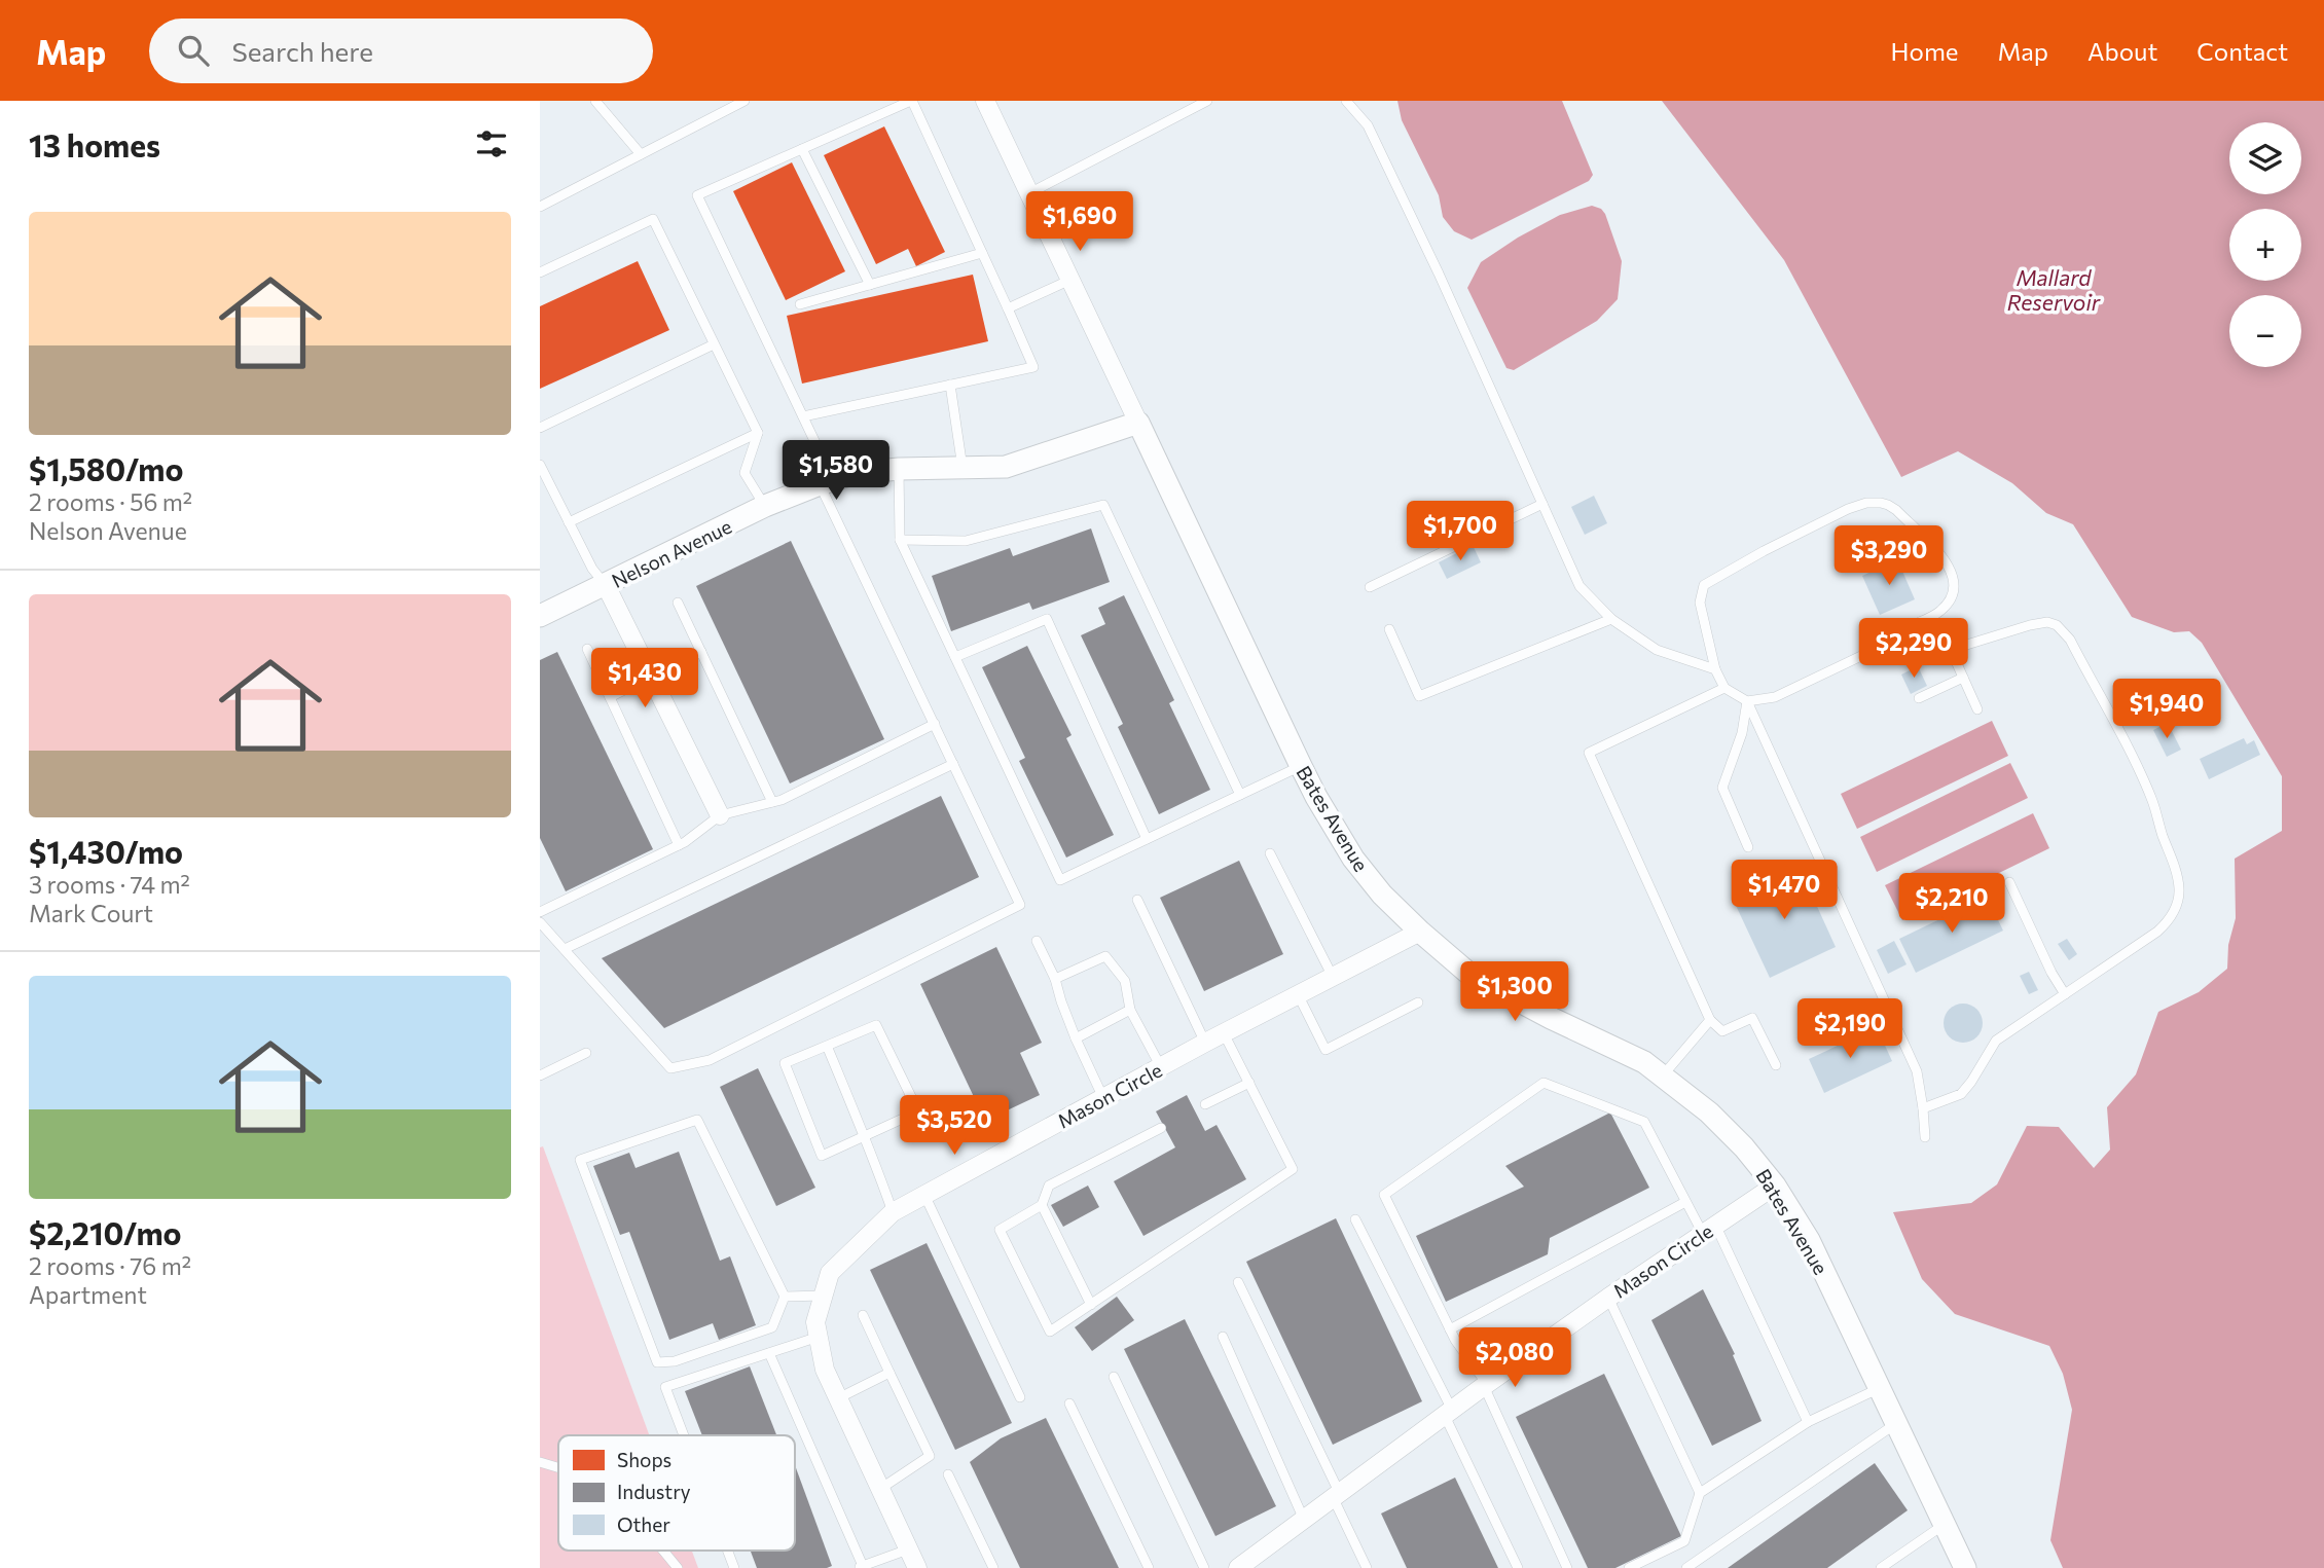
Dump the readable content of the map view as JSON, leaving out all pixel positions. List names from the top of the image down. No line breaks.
{"streets":{"street":["Nelson Avenue","Bates Avenue","Mason Circle"]},"crossings":[["Nelson Avenue","Bates Avenue"],["Bates Avenue","Mason Circle"]],"water":["Mallard Reservoir"],"legend":["Shops","Industry","Other"],"page":{"header":"Map","search":"Search here","nav":["Home","Map","About","Contact"],"heading":"13 homes","map_buttons":["+","−"],"list":[{"name":"$1,580/mo","note":"2 rooms · 56 m² · Nelson Avenue"},{"name":"$1,430/mo","note":"3 rooms · 74 m² · Mark Court"},{"name":"$2,210/mo","note":"2 rooms · 76 m² · Apartment"}],"price":["$1,690","$1,580","$1,700","$3,290","$2,290","$1,430","$1,940","$1,470","$2,210","$1,300","$2,190","$3,520","$2,080"]}}
